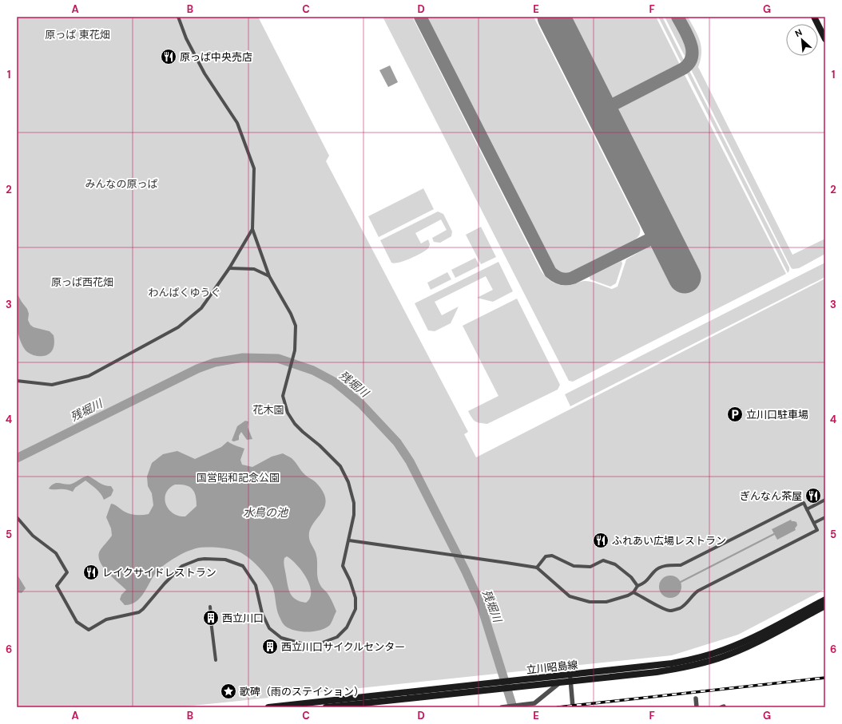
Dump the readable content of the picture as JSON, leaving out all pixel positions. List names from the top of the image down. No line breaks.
{"streets":{"main road":["立川昭島線"]},"water":["残堀川","水鳥の池"],"parks":["原っぱ 東花畑","みんなの原っぱ","原っぱ西花畑","わんぱくゆうぐ","花木園","国営昭和記念公園"],"places":{"restaurant":["原っぱ中央売店","ぎんなん茶屋","ふれあい広場レストラン","レイクサイドレストラン"],"parking":["立川口駐車場"],"building":["西立川口","西立川口サイクルセンター"],"place":["歌碑（雨のステイション）"]},"north":"top left","grid":{"columns":["A","B","C","D","E","F","G"],"rows":["1","2","3","4","5","6"]}}
